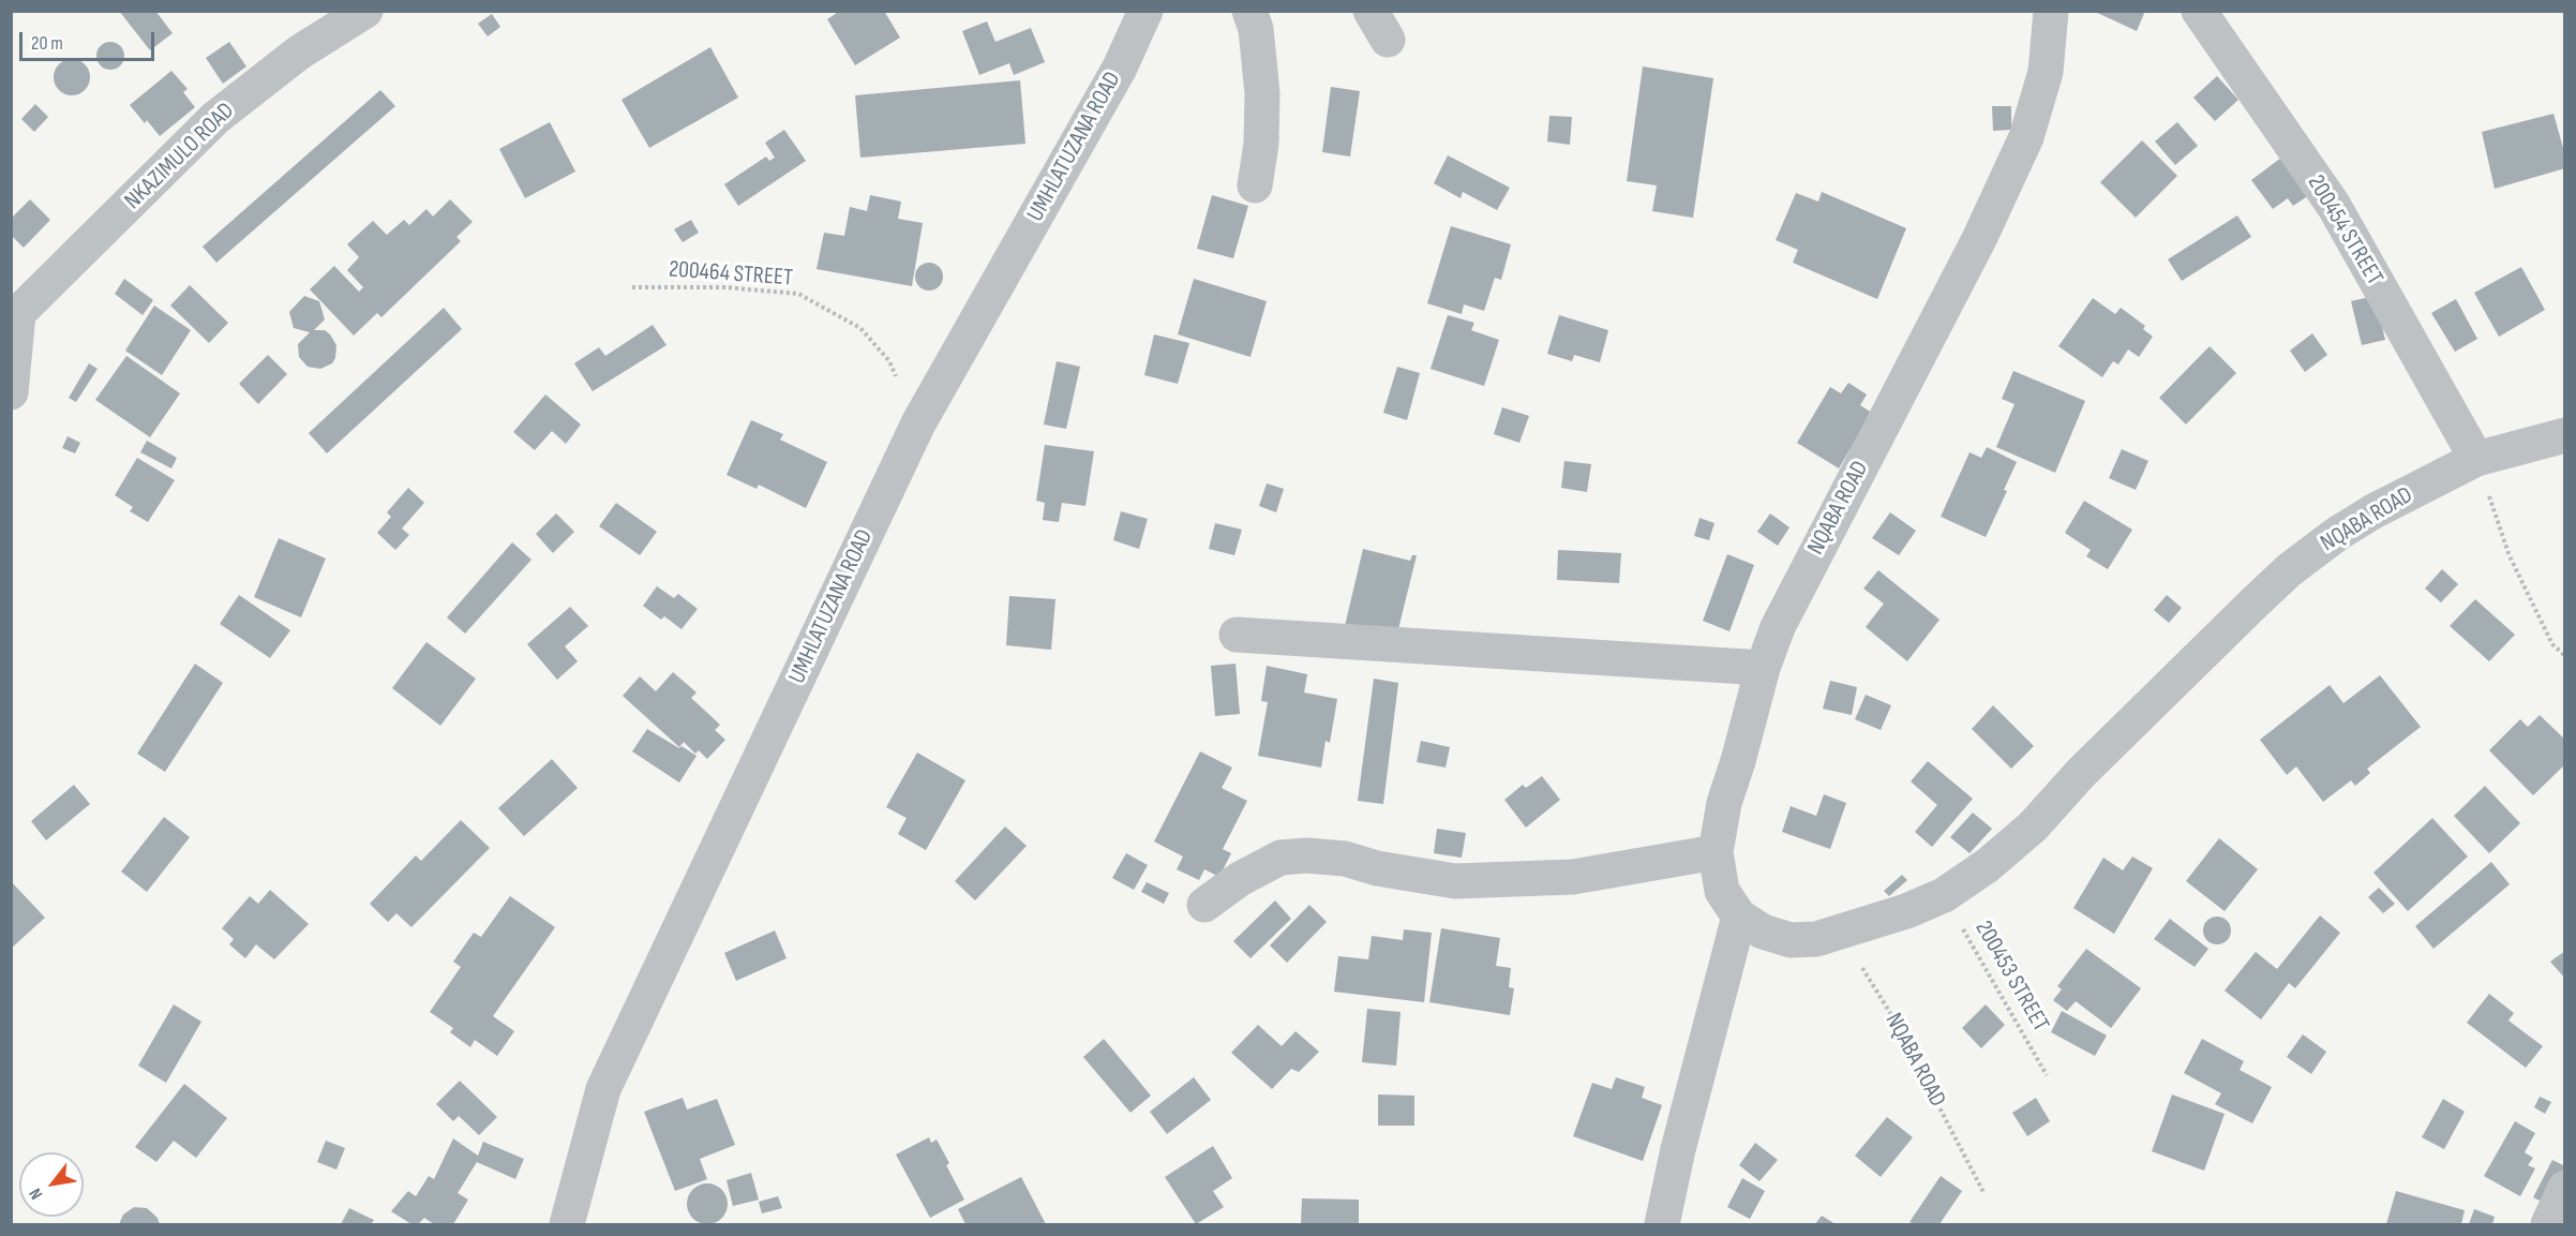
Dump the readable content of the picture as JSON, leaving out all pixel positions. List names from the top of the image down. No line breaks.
{"streets":{"street":["UMHLATUZANA ROAD","NKAZIMULO ROAD","200454 STREET","NQABA ROAD"],"path":["200464 STREET","200453 STREET"]},"crossings":[["UMHLATUZANA ROAD","200464 STREET"],["200454 STREET","NQABA ROAD"],["NQABA ROAD","200453 STREET"]],"scale_bar":"20 m","north":"bottom left"}
